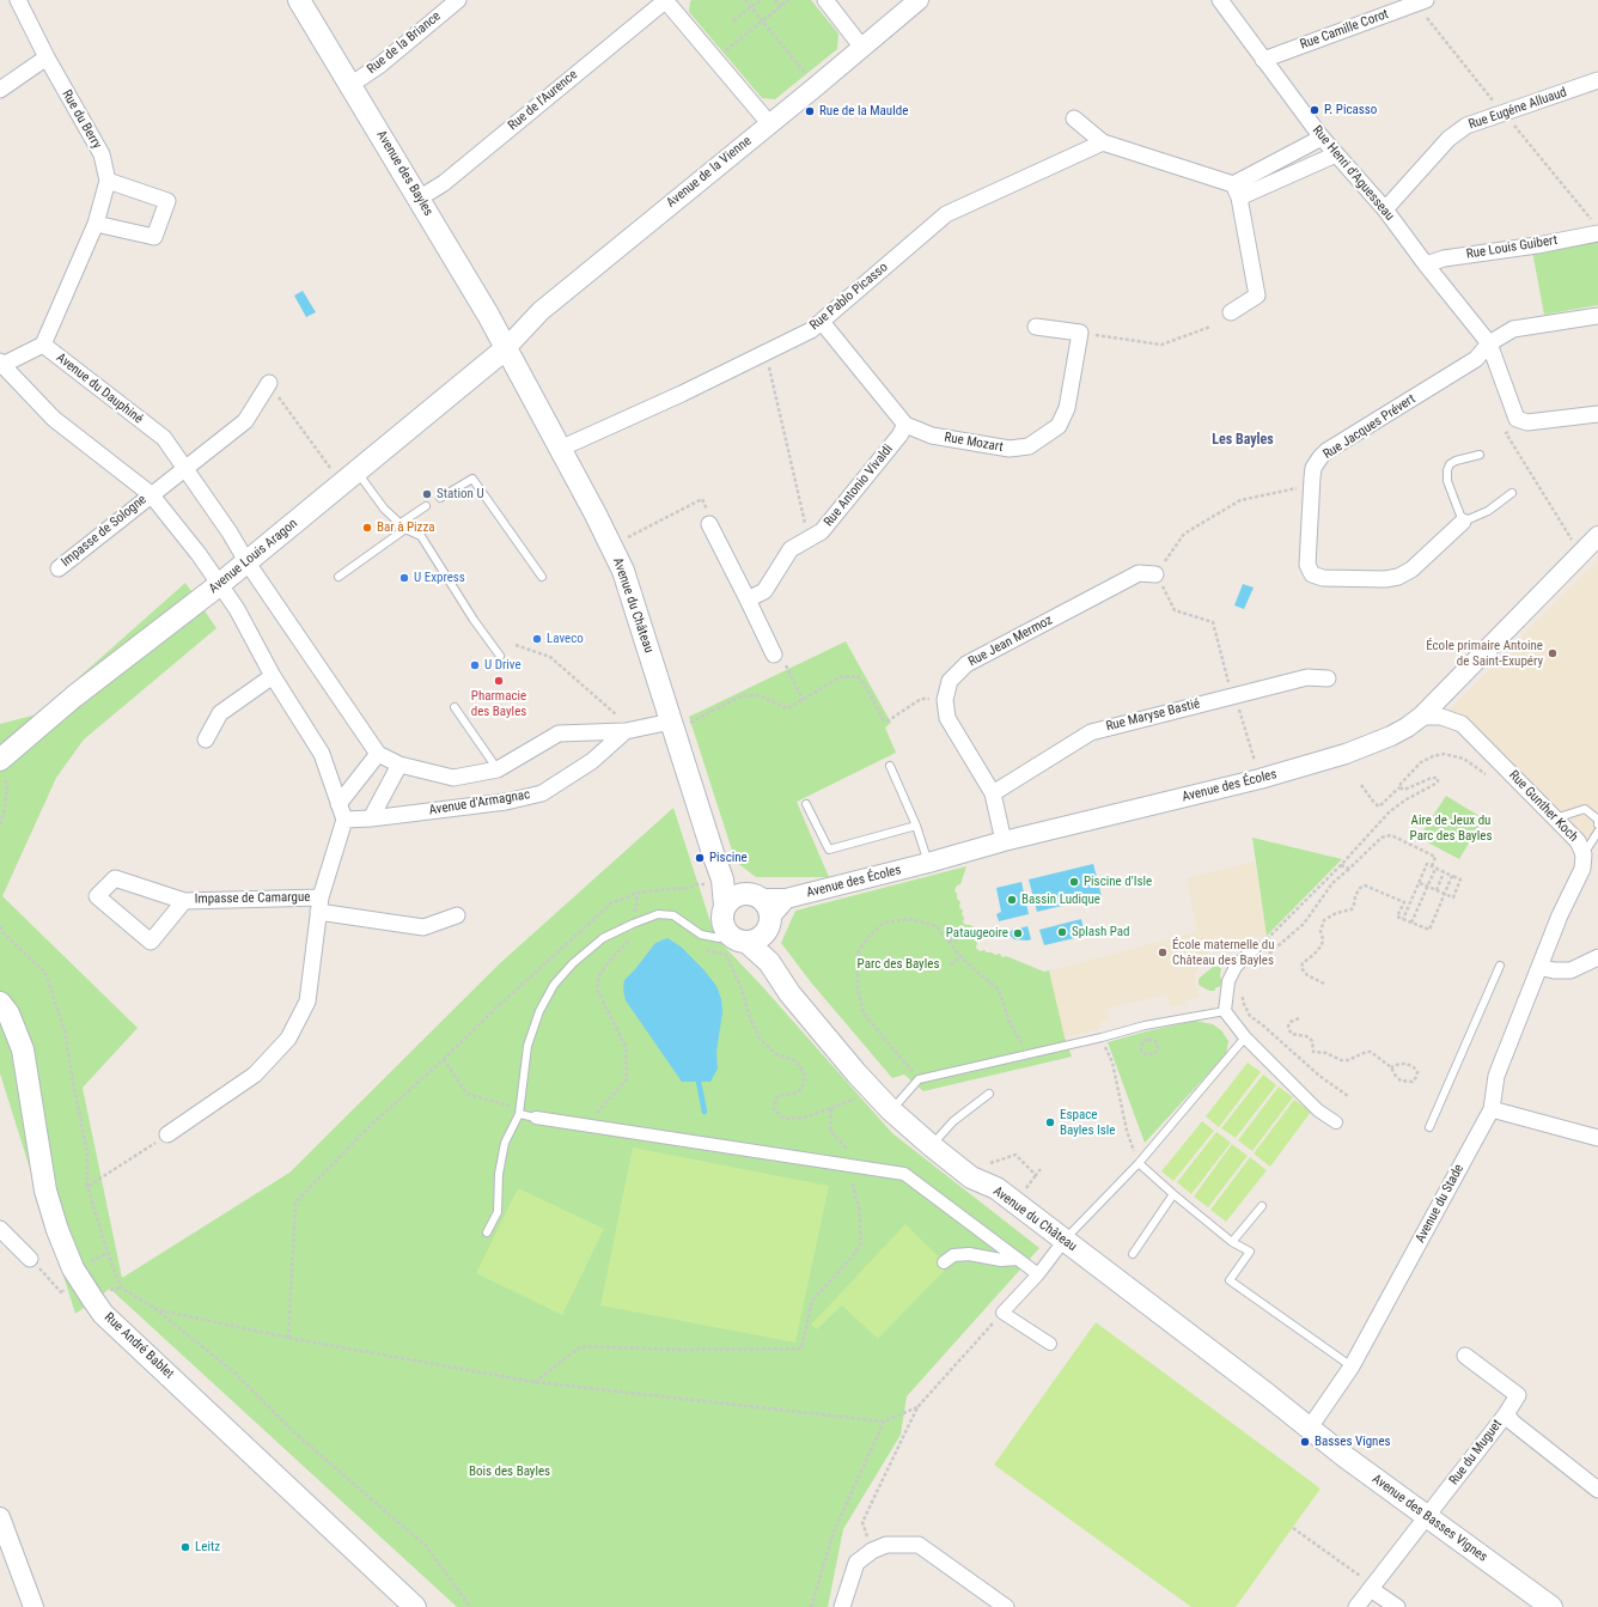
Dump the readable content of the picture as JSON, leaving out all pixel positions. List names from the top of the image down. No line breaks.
{"streets":{"main road":["Avenue des Bayles","Avenue Louis Aragon","Avenue du Château","Rue André Bablet","Avenue des Basses Vignes"],"street":["Rue Camille Corot","Rue de la Briance","Rue de l'Aurence","Rue Eugéne Alluaud","Rue du Berry","Avenue de la Vienne","Rue Henri d'Aguesseau","Rue Louis Guibert","Rue Pablo Picasso","Avenue du Dauphiné","Rue Jacques Prévert","Rue Mozart","Rue Antonio Vivaldi","Impasse de Sologne","Rue Jean Mermoz","Rue Maryse Bastié","Avenue des Écoles","Avenue d'Armagnac","Rue Gunther Koch","Impasse de Camargue","Avenue du Stade","Rue du Muguet"]},"crossings":[["Rue Camille Corot","Rue Henri d'Aguesseau"],["Rue de la Briance","Avenue des Bayles"],["Rue de l'Aurence","Avenue des Bayles"],["Rue Eugéne Alluaud","Rue Henri d'Aguesseau"],["Rue du Berry","Avenue du Dauphiné"],["Avenue de la Vienne","Avenue des Bayles"],["Avenue de la Vienne","Avenue Louis Aragon"],["Avenue de la Vienne","Avenue du Château"],["Avenue des Bayles","Avenue Louis Aragon"],["Avenue des Bayles","Avenue du Château"],["Rue Henri d'Aguesseau","Rue Louis Guibert"],["Rue Henri d'Aguesseau","Rue Jacques Prévert"],["Rue Pablo Picasso","Rue Mozart"],["Rue Pablo Picasso","Avenue du Château"],["Avenue du Dauphiné","Impasse de Sologne"],["Avenue du Dauphiné","Avenue Louis Aragon"],["Avenue du Dauphiné","Avenue d'Armagnac"],["Rue Mozart","Rue Antonio Vivaldi"],["Avenue Louis Aragon","Avenue du Château"],["Avenue Louis Aragon","Avenue d'Armagnac"],["Avenue du Château","Avenue des Écoles"],["Avenue du Château","Avenue d'Armagnac"],["Avenue du Château","Avenue du Stade"],["Avenue du Château","Avenue des Basses Vignes"],["Rue Jean Mermoz","Rue Maryse Bastié"],["Rue Jean Mermoz","Avenue des Écoles"],["Avenue des Écoles","Rue Gunther Koch"],["Rue Gunther Koch","Avenue du Stade"],["Avenue du Stade","Avenue des Basses Vignes"],["Rue du Muguet","Avenue des Basses Vignes"]],"districts":["Les Bayles"],"parks":["Aire de Jeux du Parc des Bayles","Parc des Bayles","Bois des Bayles"],"places":["P. Picasso","Rue de la Maulde","Station U","Bar à Pizza","U Express","Laveco","École primaire Antoine de Saint-Exupéry","U Drive","Pharmacie des Bayles","Piscine","Piscine d'Isle","Bassin Ludique","Splash Pad","Pataugeoire","École maternelle du Château des Bayles","Espace Bayles Isle","Basses Vignes","Leitz"]}
